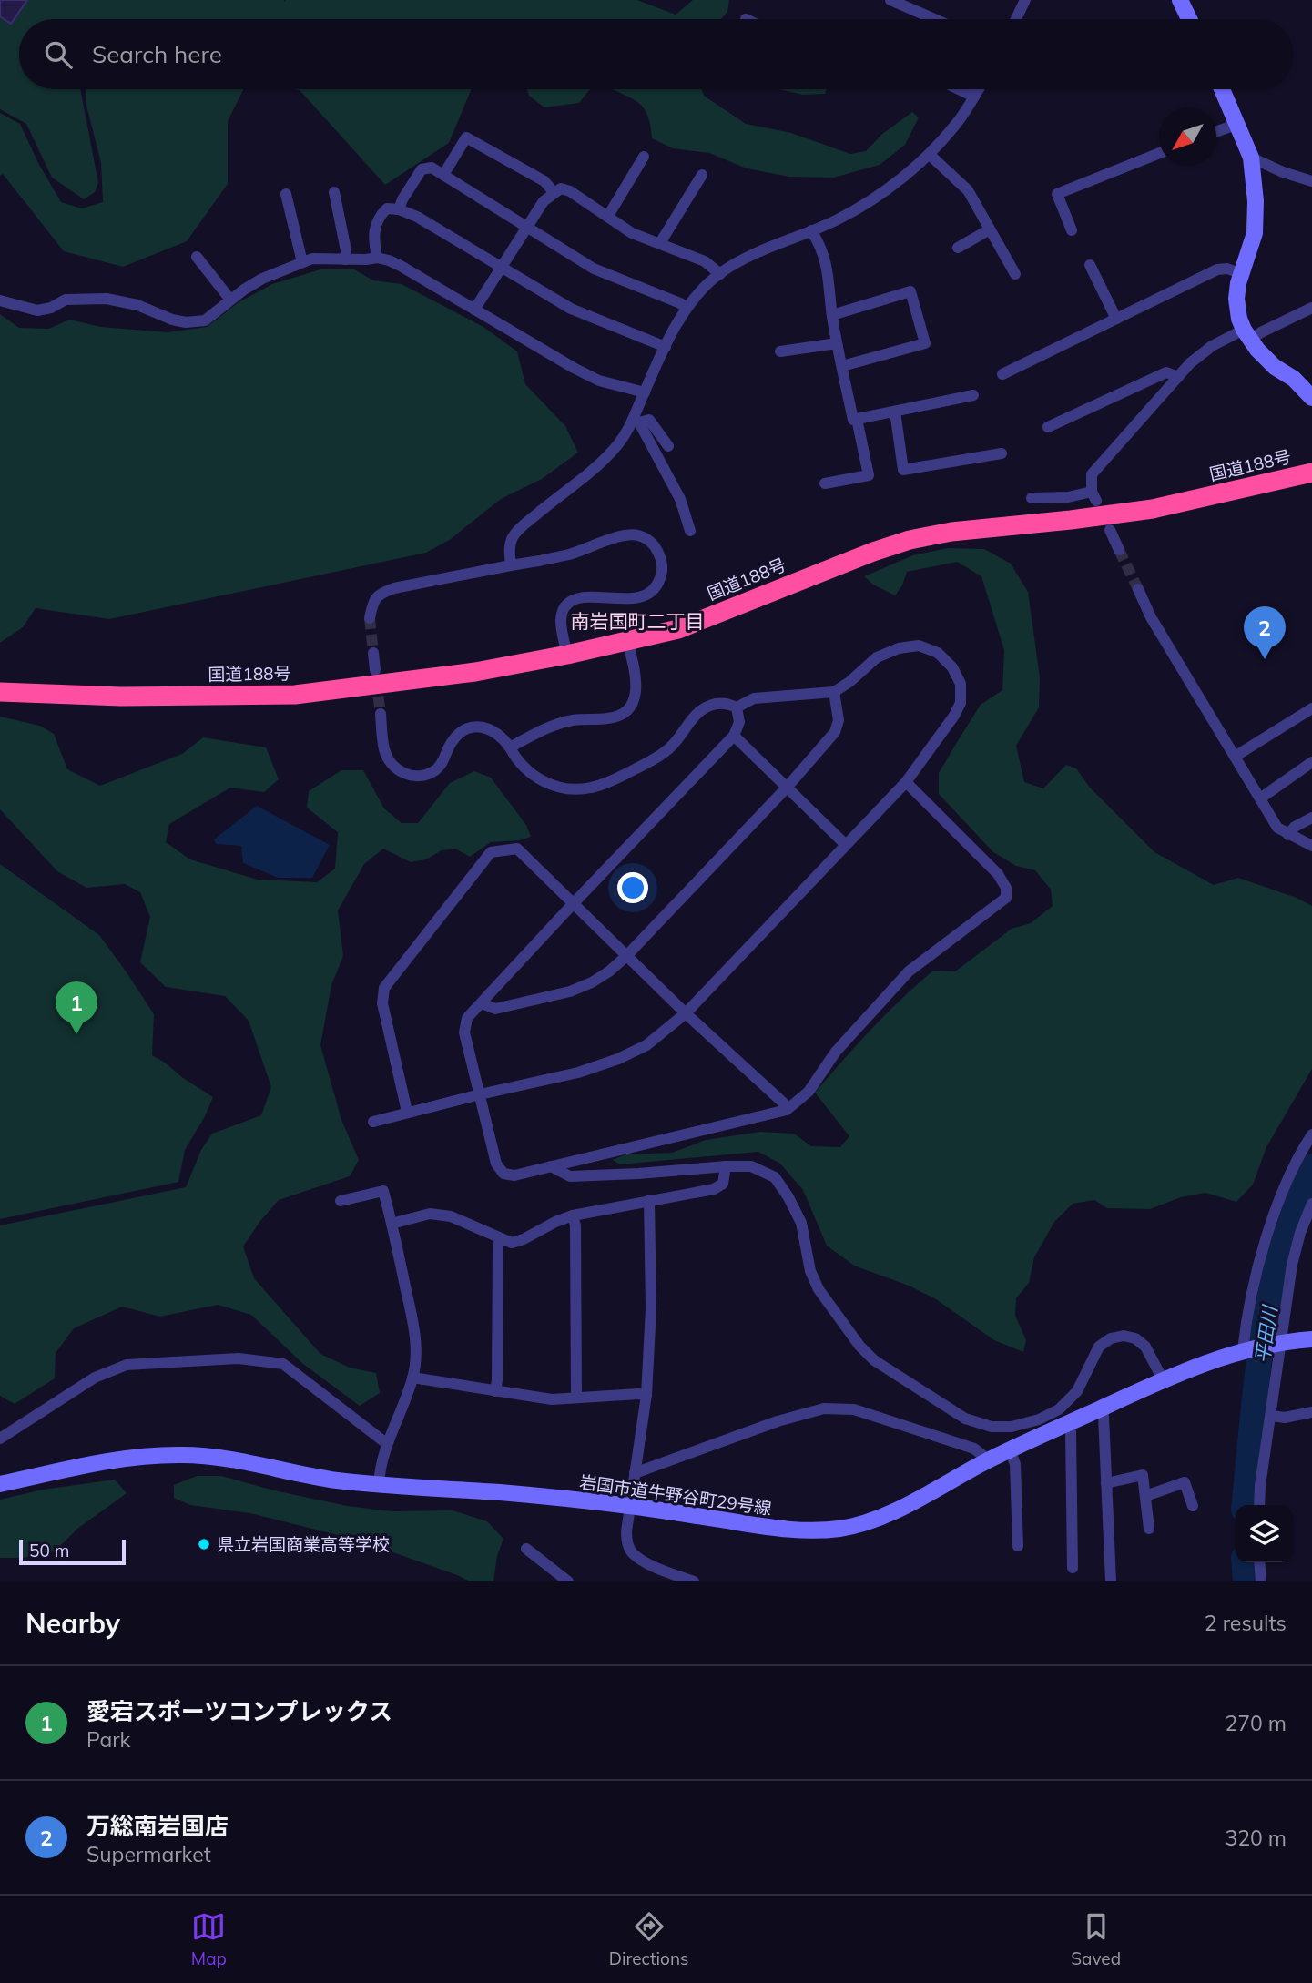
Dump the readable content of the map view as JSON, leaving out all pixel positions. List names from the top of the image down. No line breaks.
{"streets":{"highway":["国道188号"],"street":["岩国市道牛野谷町29号線"]},"districts":["南岩国町二丁目"],"water":["平田川"],"places":["県立岩国商業高等学校"],"scale_bar":"50 m","north":"bottom left","page":{"search":"Search here","pins":["2","1"],"scale":"50 m","heading":["Nearby","2 results"],"list":[{"mark":"1","name":"愛宕スポーツコンプレックス","note":"Park","value":"270 m"},{"mark":"2","name":"万総南岩国店","note":"Supermarket","value":"320 m"}],"nav":["Map","Directions","Saved"]}}
